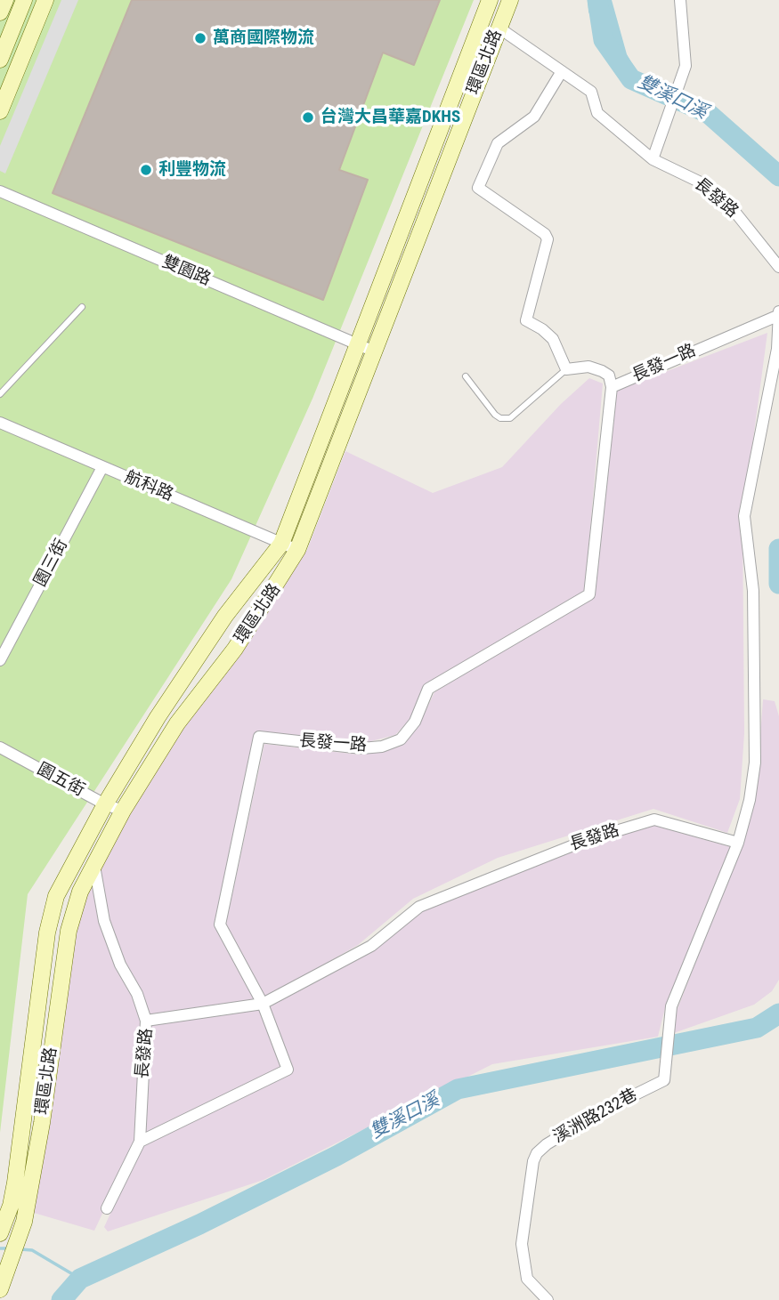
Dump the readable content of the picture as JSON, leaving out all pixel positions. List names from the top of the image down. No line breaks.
{"streets":{"street":["環區北路","長發路","雙園路","長發一路","航科路","園三街","園五街","溪洲路232巷"]},"crossings":[["環區北路","長發路"],["環區北路","雙園路"],["環區北路","航科路"],["環區北路","園五街"],["長發路","長發一路"],["長發路","溪洲路232巷"],["航科路","園三街"]],"water":["雙溪口溪"],"places":["萬商國際物流","台灣大昌華嘉DKHS","利豐物流"]}
